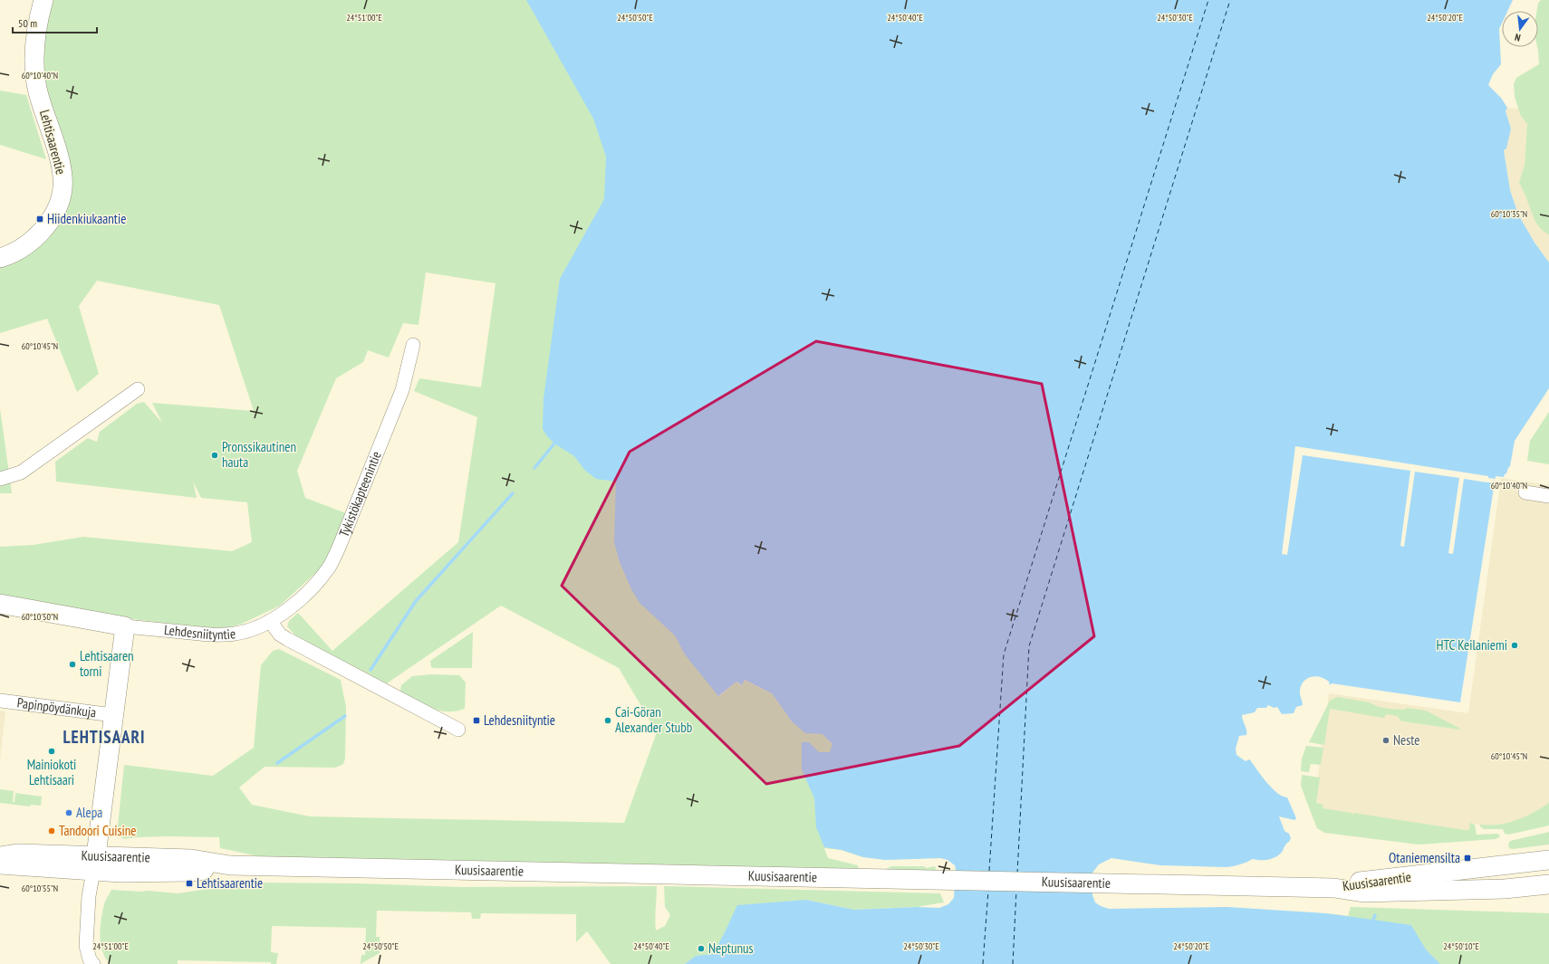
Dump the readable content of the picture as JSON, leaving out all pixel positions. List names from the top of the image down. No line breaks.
{"streets":{"main road":["Lehtisaarentie","Kuusisaarentie"],"street":["Tykistökapteenintie","Lehdesniityntie","Papinpöydänkuja"]},"crossings":[["Tykistökapteenintie","Lehdesniityntie"]],"districts":["LEHTISAARI"],"places":{"transit":["Hiidenkiukaantie","Lehdesniityntie","Otaniemensilta","Lehtisaarentie"],"other":["Pronssikautinen hauta","HTC Keilaniemi","Lehtisaaren torni","Cai-Göran Alexander Stubb","Neste","Mainiokoti Lehtisaari","Alepa","Tandoori Cuisine","Neptunus"]},"scale_bar":"50 m","north":"bottom","coordinates":["24°51'00\"E","24°50'50\"E","24°50'40\"E","24°50'30\"E","24°50'20\"E","60°10'40\"N","60°10'35\"N","60°10'45\"N","60°10'50\"N","60°10'55\"N","24°50'10\"E"]}
